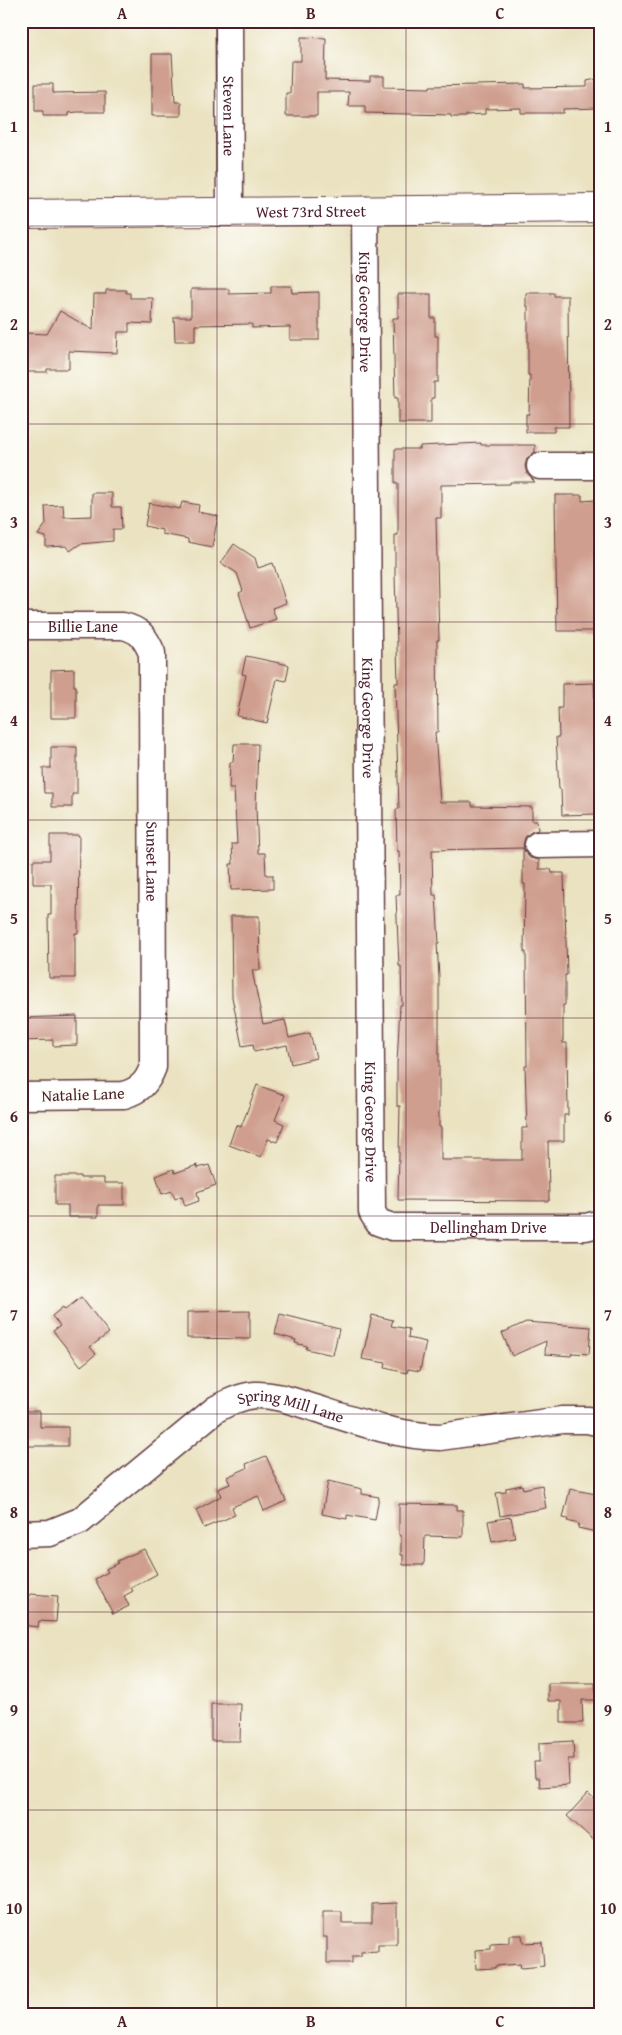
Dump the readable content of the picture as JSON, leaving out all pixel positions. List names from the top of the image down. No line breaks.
{"streets":{"main road":["West 73rd Street"],"street":["Steven Lane","King George Drive","Billie Lane","Sunset Lane","Natalie Lane","Dellingham Drive","Spring Mill Lane"]},"crossings":[["Steven Lane","West 73rd Street"],["West 73rd Street","King George Drive"],["King George Drive","Dellingham Drive"],["Billie Lane","Sunset Lane"],["Sunset Lane","Natalie Lane"]],"grid":{"columns":["A","B","C"],"rows":["1","2","3","4","5","6","7","8","9","10"]}}
